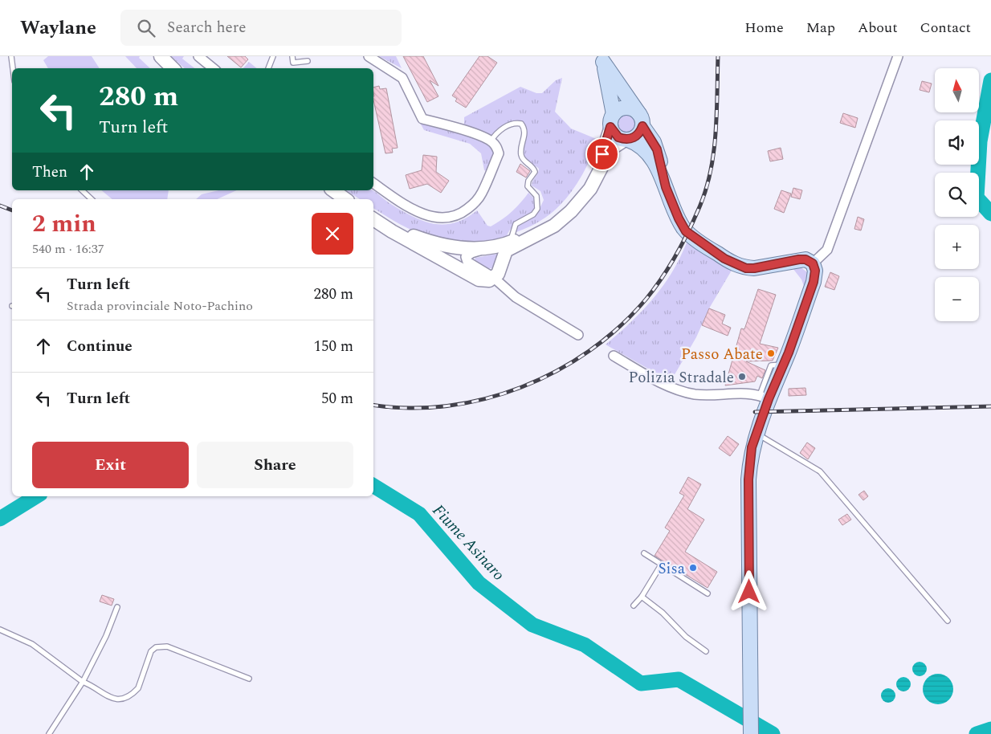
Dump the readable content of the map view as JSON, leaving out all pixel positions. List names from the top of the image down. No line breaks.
{"water":["Fiume Asinaro"],"places":["Passo Abate","Polizia Stradale","Sisa"],"north":"top","page":{"header":"Waylane","search":"Search here","nav":["Home","Map","About","Contact"],"map_buttons":["+","−"],"turn":["280 m","Turn left"],"then":"Then","heading":["2 min","540 m · 16:37"],"list":[{"name":"Turn left","note":"Strada provinciale Noto-Pachino","value":"280 m"},{"name":"Continue","value":"150 m"},{"name":"Turn left","value":"50 m"}],"buttons":["Exit","Share"]}}
